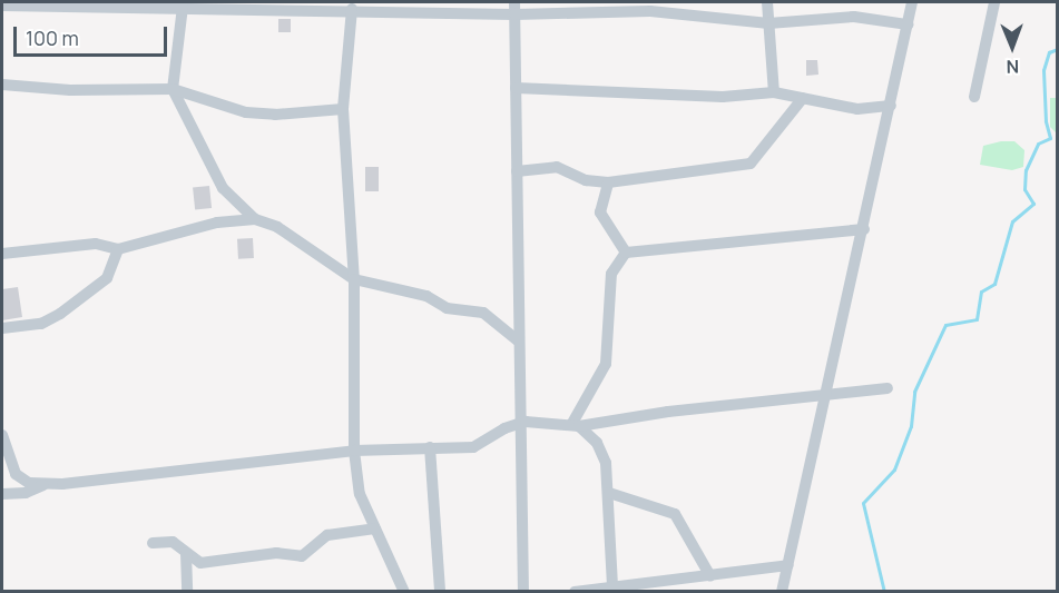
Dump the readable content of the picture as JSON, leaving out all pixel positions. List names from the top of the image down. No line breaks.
{"scale_bar":"100 m","north":"bottom"}
